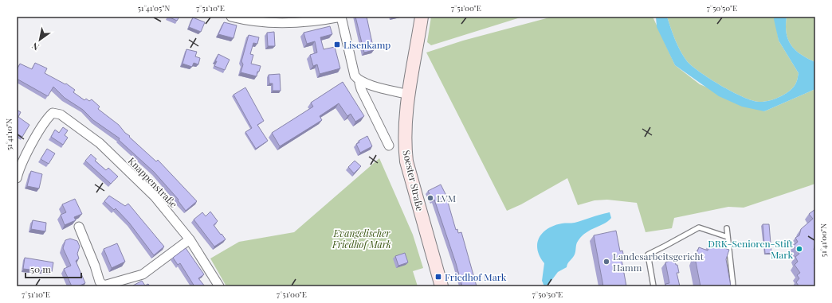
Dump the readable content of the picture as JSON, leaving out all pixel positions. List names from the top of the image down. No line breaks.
{"streets":{"main road":["Soester Straße"],"street":["Knappenstraße"]},"parks":["Evangelischer Friedhof Mark"],"places":{"transit":["Lisenkamp","Friedhof Mark"],"other":["LVM","DRK-Senioren-Stift Mark","Landesarbeitsgericht Hamm"]},"scale_bar":"50 m","north":"bottom left","coordinates":["51°41'05\"N","7°51'10\"E","7°51'00\"E","7°50'50\"E","51°41'10\"N","51°41'00\"N"]}
